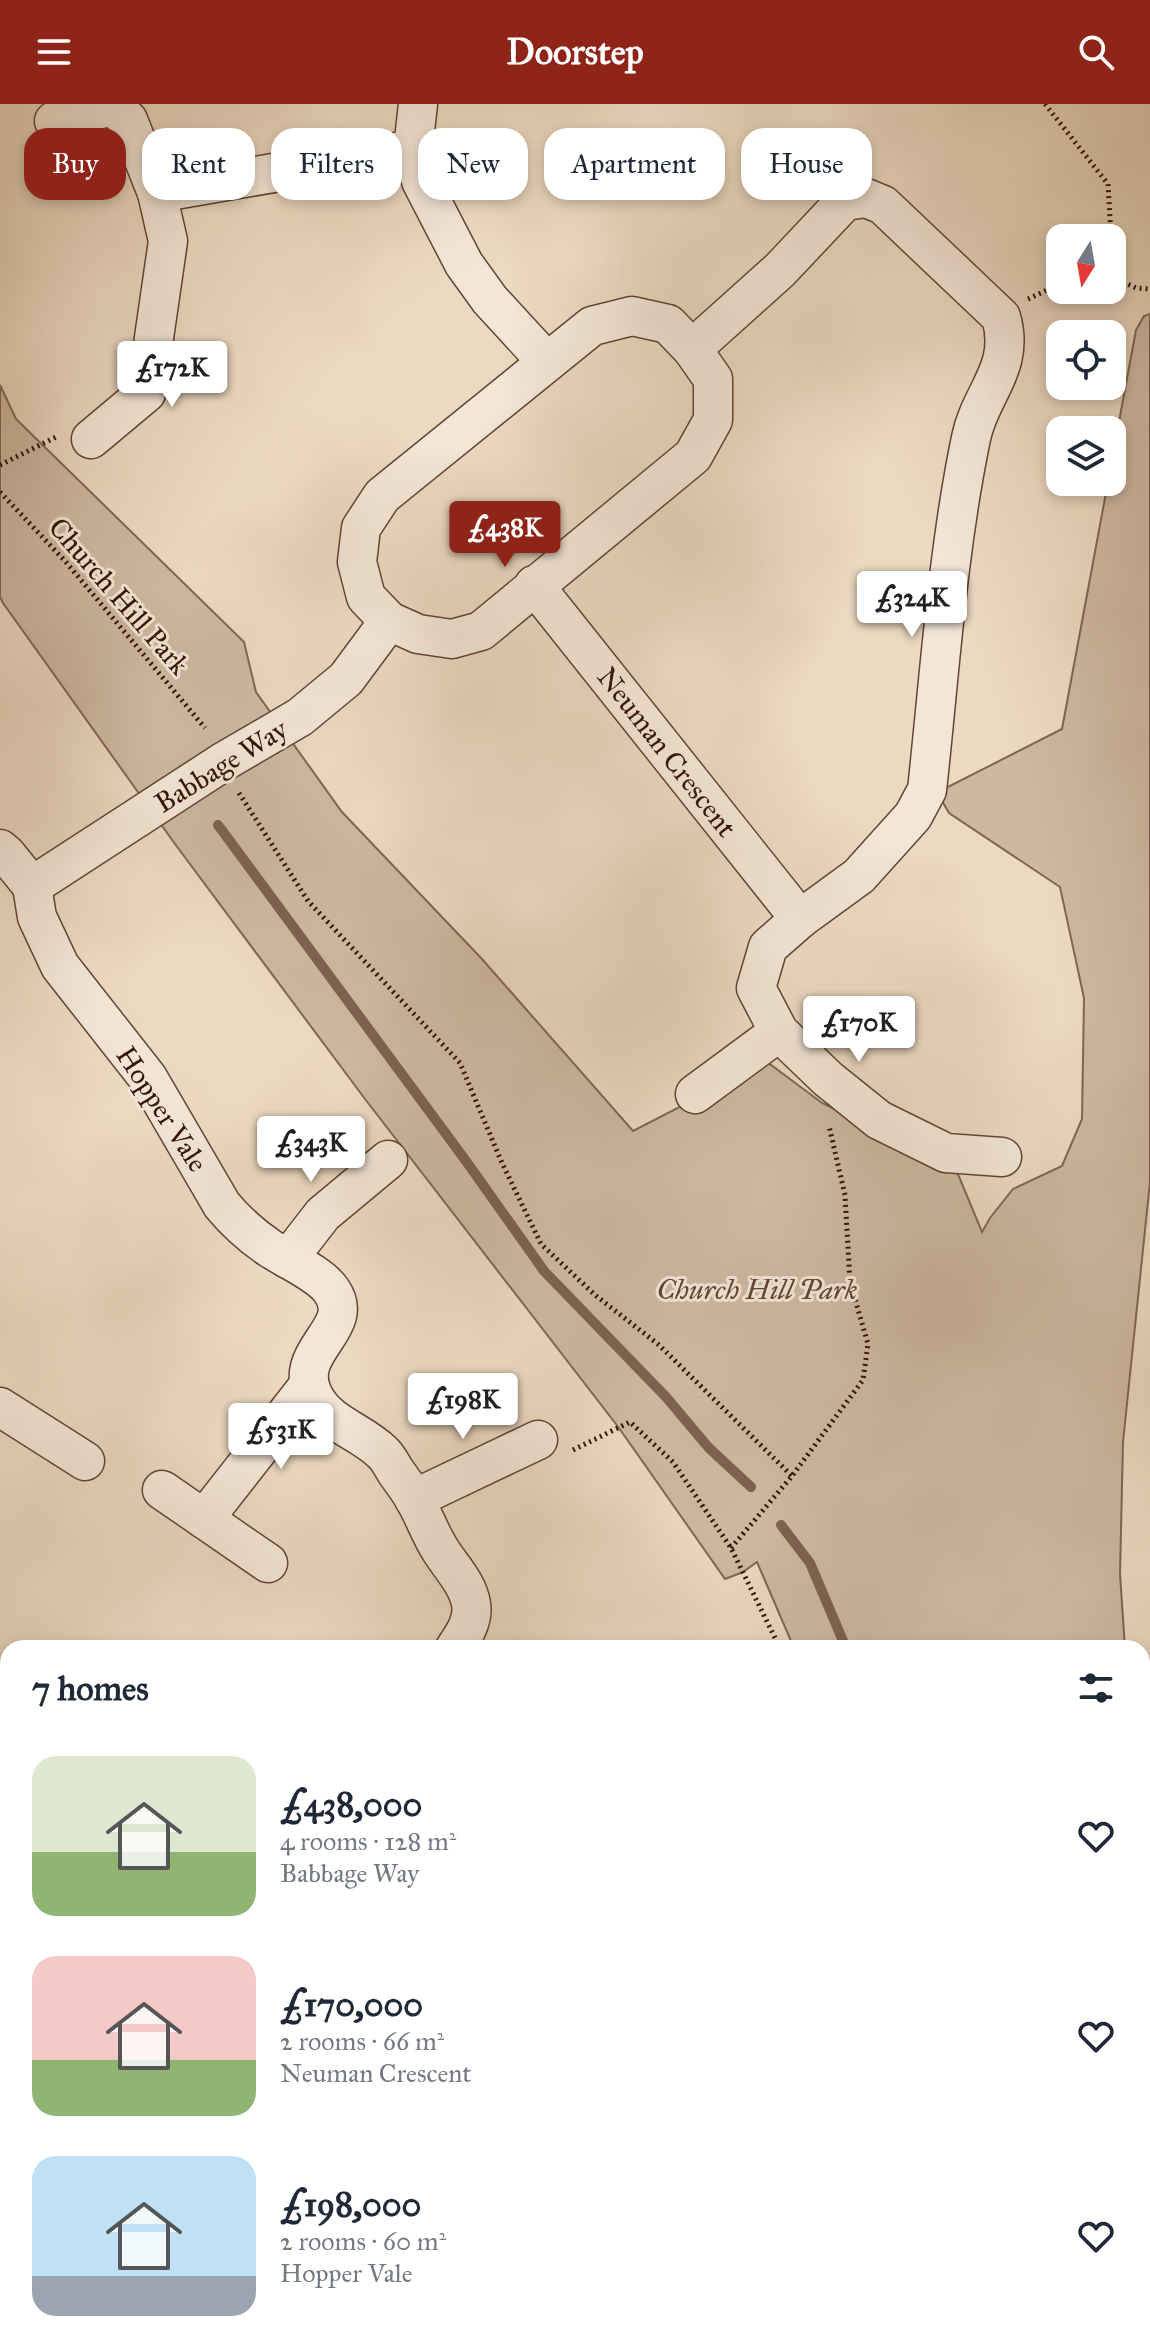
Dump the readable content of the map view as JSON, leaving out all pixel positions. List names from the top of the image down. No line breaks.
{"streets":{"street":["Neuman Crescent","Babbage Way","Hopper Vale"],"path":["Church Hill Park"]},"crossings":[["Babbage Way","Hopper Vale"]],"parks":["Church Hill Park"],"north":"bottom","page":{"header":"Doorstep","chip":["Buy","Rent","Filters","New","Apartment","House"],"price":["£172K","£438K","£324K","£170K","£343K","£198K","£531K"],"heading":"7 homes","list":[{"name":"£438,000","note":"4 rooms · 128 m² · Babbage Way"},{"name":"£170,000","note":"2 rooms · 66 m² · Neuman Crescent"},{"name":"£198,000","note":"2 rooms · 60 m² · Hopper Vale"}]}}
